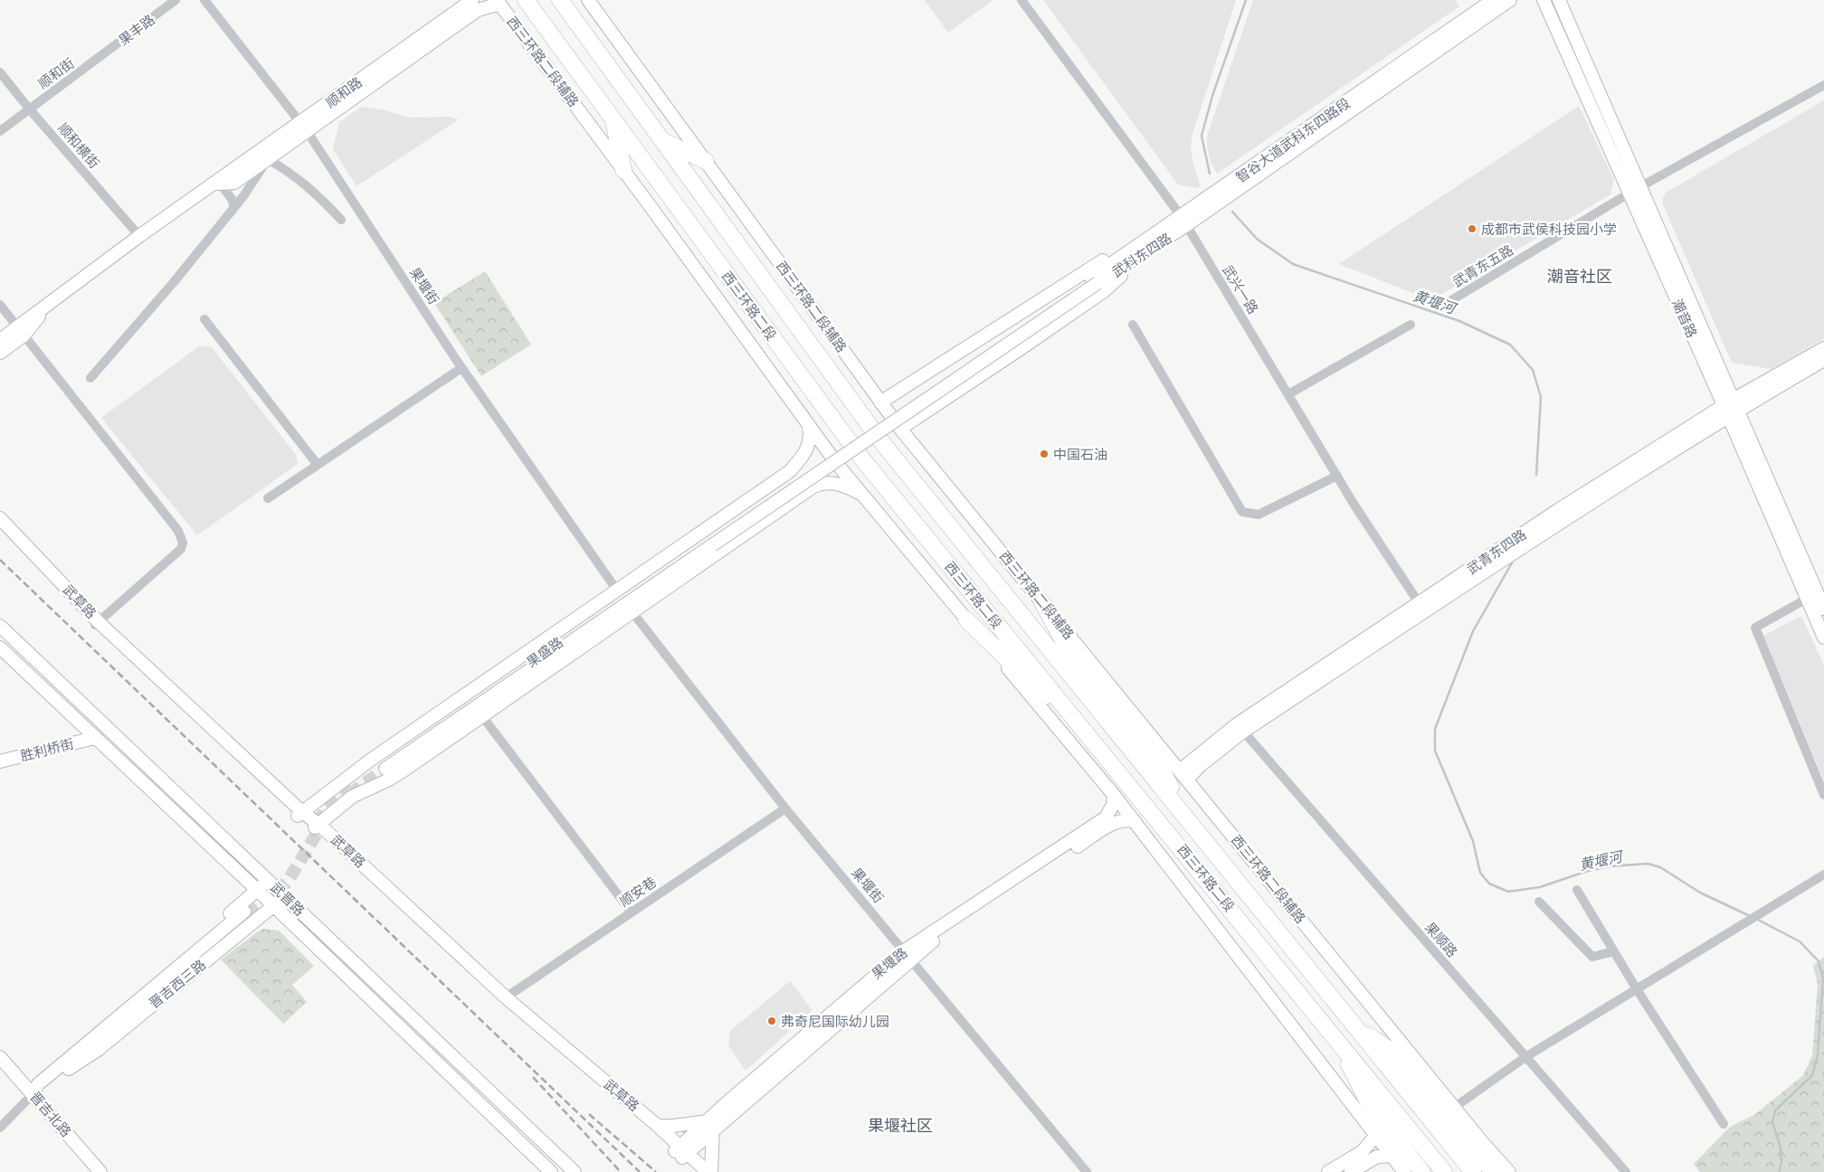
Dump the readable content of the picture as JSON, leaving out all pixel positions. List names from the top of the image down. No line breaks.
{"streets":{"highway":["西三环路二段"],"street":["果丰路","西三环路二段辅路","顺和街","顺和路","智谷大道武科东四路段","顺和横街","武科东四路","武青东五路","果堰街","武兴一路","潮音路","武青东四路","武草路","果盛路","胜利桥街","顺安巷","武晋路","果顺路","果堰路","晋吉西三路","晋吉北路"]},"crossings":[["果丰路","顺和街"],["西三环路二段辅路","顺和路"],["西三环路二段辅路","武青东四路"],["西三环路二段辅路","果堰路"],["顺和街","顺和横街"],["顺和路","顺和横街"],["顺和路","果堰街"],["智谷大道武科东四路段","武科东四路"],["智谷大道武科东四路段","武兴一路"],["智谷大道武科东四路段","果盛路"],["武科东四路","武兴一路"],["武科东四路","果盛路"],["武青东五路","潮音路"],["果堰街","顺安巷"],["果堰街","果堰路"],["武兴一路","武青东四路"],["潮音路","武青东四路"],["武青东四路","果顺路"],["武草路","顺安巷"],["武草路","果堰路"],["胜利桥街","武晋路"],["武晋路","晋吉西三路"],["晋吉西三路","晋吉北路"]],"districts":["潮音社区","果堰社区"],"water":["黄堰河"],"places":["成都市武侯科技园小学","中国石油","弗奇尼国际幼儿园"]}
